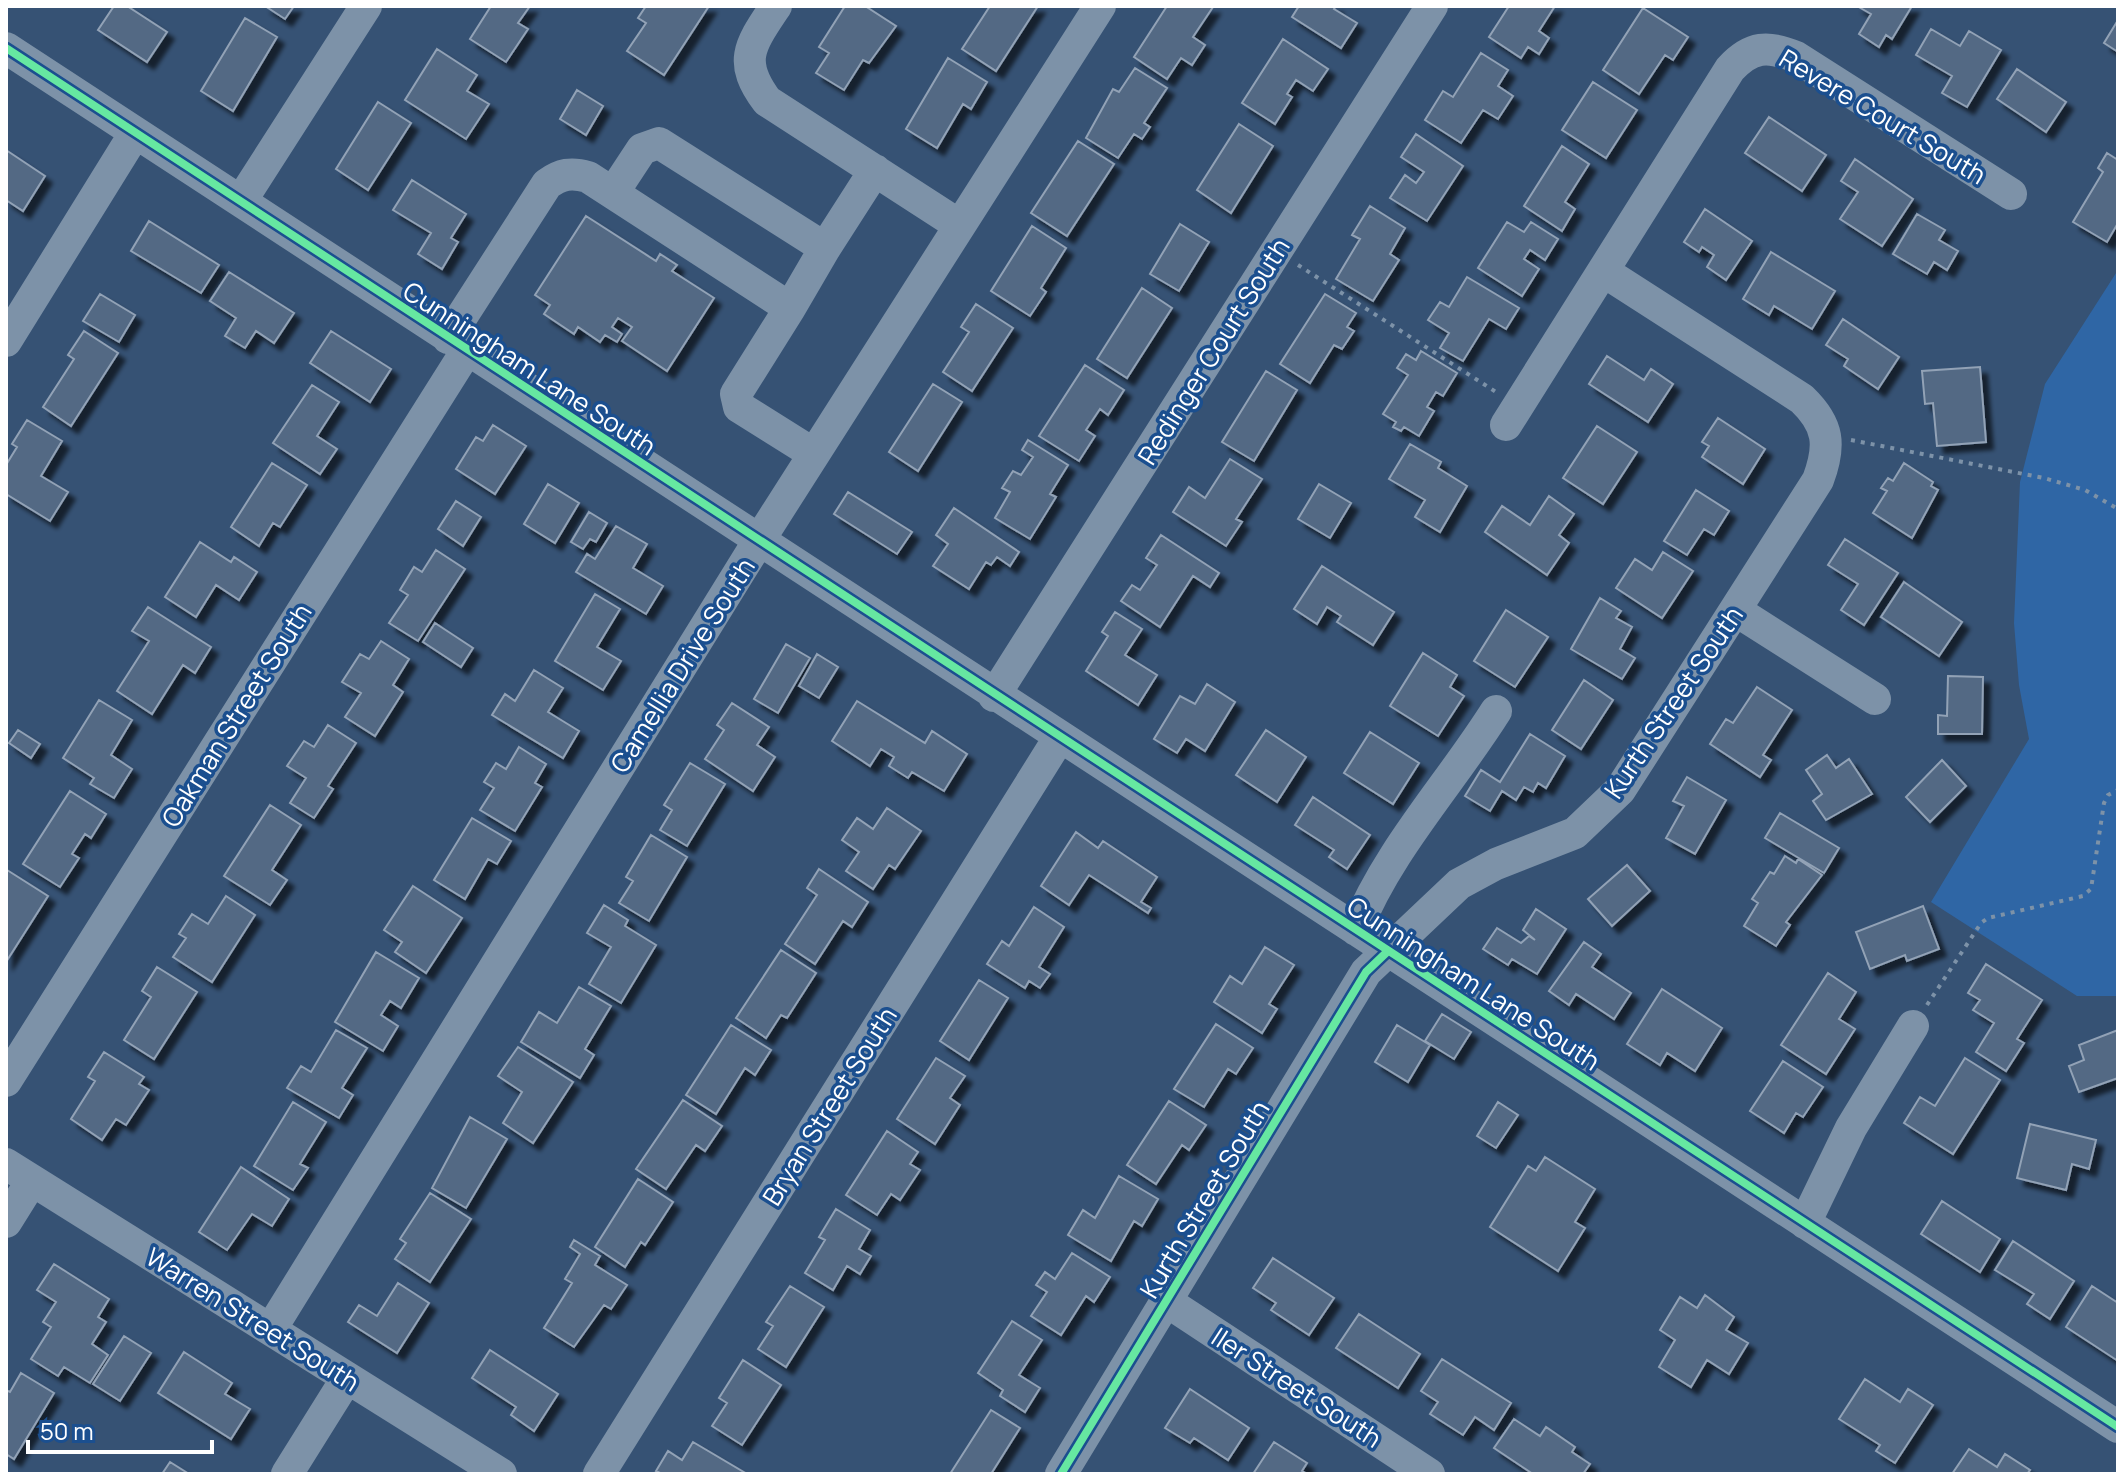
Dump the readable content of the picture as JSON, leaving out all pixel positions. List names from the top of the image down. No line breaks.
{"streets":{"street":["Revere Court South","Redinger Court South","Cunningham Lane South","Camellia Drive South","Kurth Street South","Oakman Street South","Bryan Street South","Warren Street South","Iler Street South"]},"crossings":[["Redinger Court South","Cunningham Lane South"],["Cunningham Lane South","Camellia Drive South"],["Cunningham Lane South","Kurth Street South"],["Cunningham Lane South","Oakman Street South"],["Cunningham Lane South","Bryan Street South"],["Camellia Drive South","Warren Street South"],["Kurth Street South","Iler Street South"]],"scale_bar":"50 m"}
